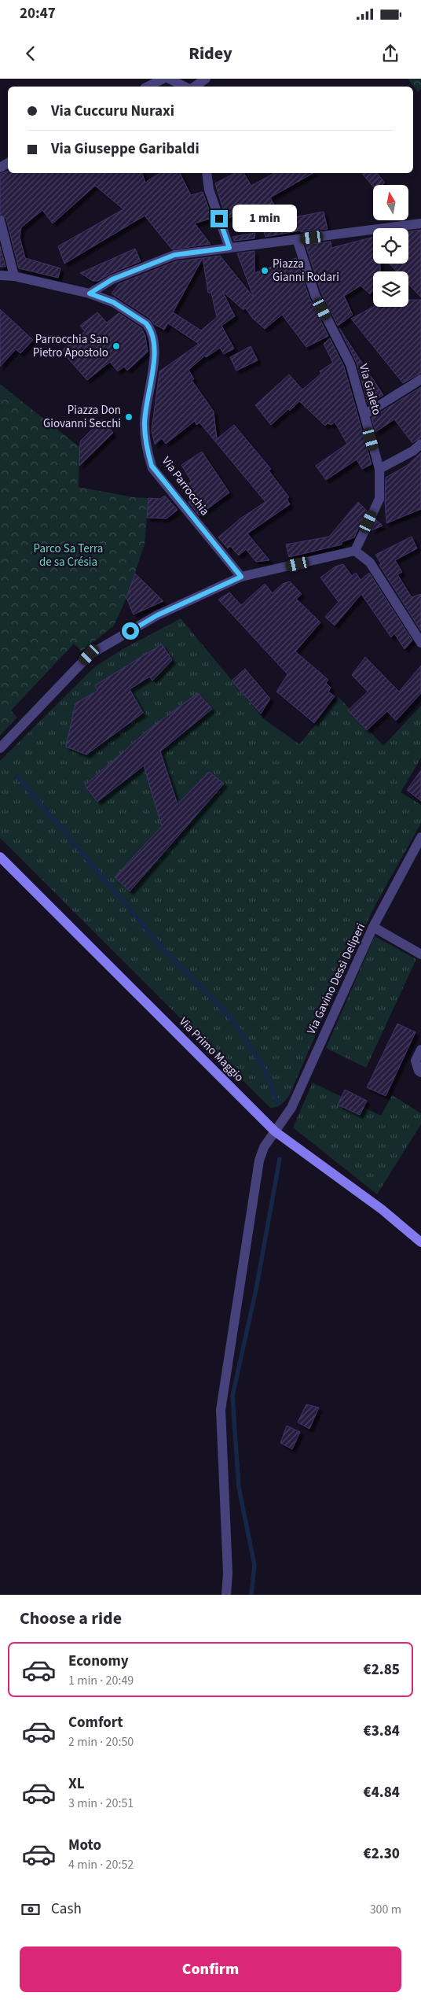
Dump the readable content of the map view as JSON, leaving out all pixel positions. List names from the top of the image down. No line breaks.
{"streets":{"street":["Via Gialeto","Via Parrocchia","Via Gavino Dessì Deliperi","Via Primo Maggio"]},"crossings":[["Via Gavino Dessì Deliperi","Via Primo Maggio"]],"parks":["Parco Sa Terra de sa Crésia"],"places":["Piazza Gianni Rodari","Parrocchia San Pietro Apostolo","Piazza Don Giovanni Secchi"],"north":"top","page":{"status":"20:47","header":"Ridey","banner":["Via Cuccuru Nuraxi","Via Giuseppe Garibaldi"],"bubble":"1 min","heading":"Choose a ride","list":[{"name":"Economy","note":"1 min · 20:49","value":"€2.85"},{"name":"Comfort","note":"2 min · 20:50","value":"€3.84"},{"name":"XL","note":"3 min · 20:51","value":"€4.84"},{"name":"Moto","note":"4 min · 20:52","value":"€2.30"}],"pay":["Cash","300 m"],"buttons":"Confirm"}}
